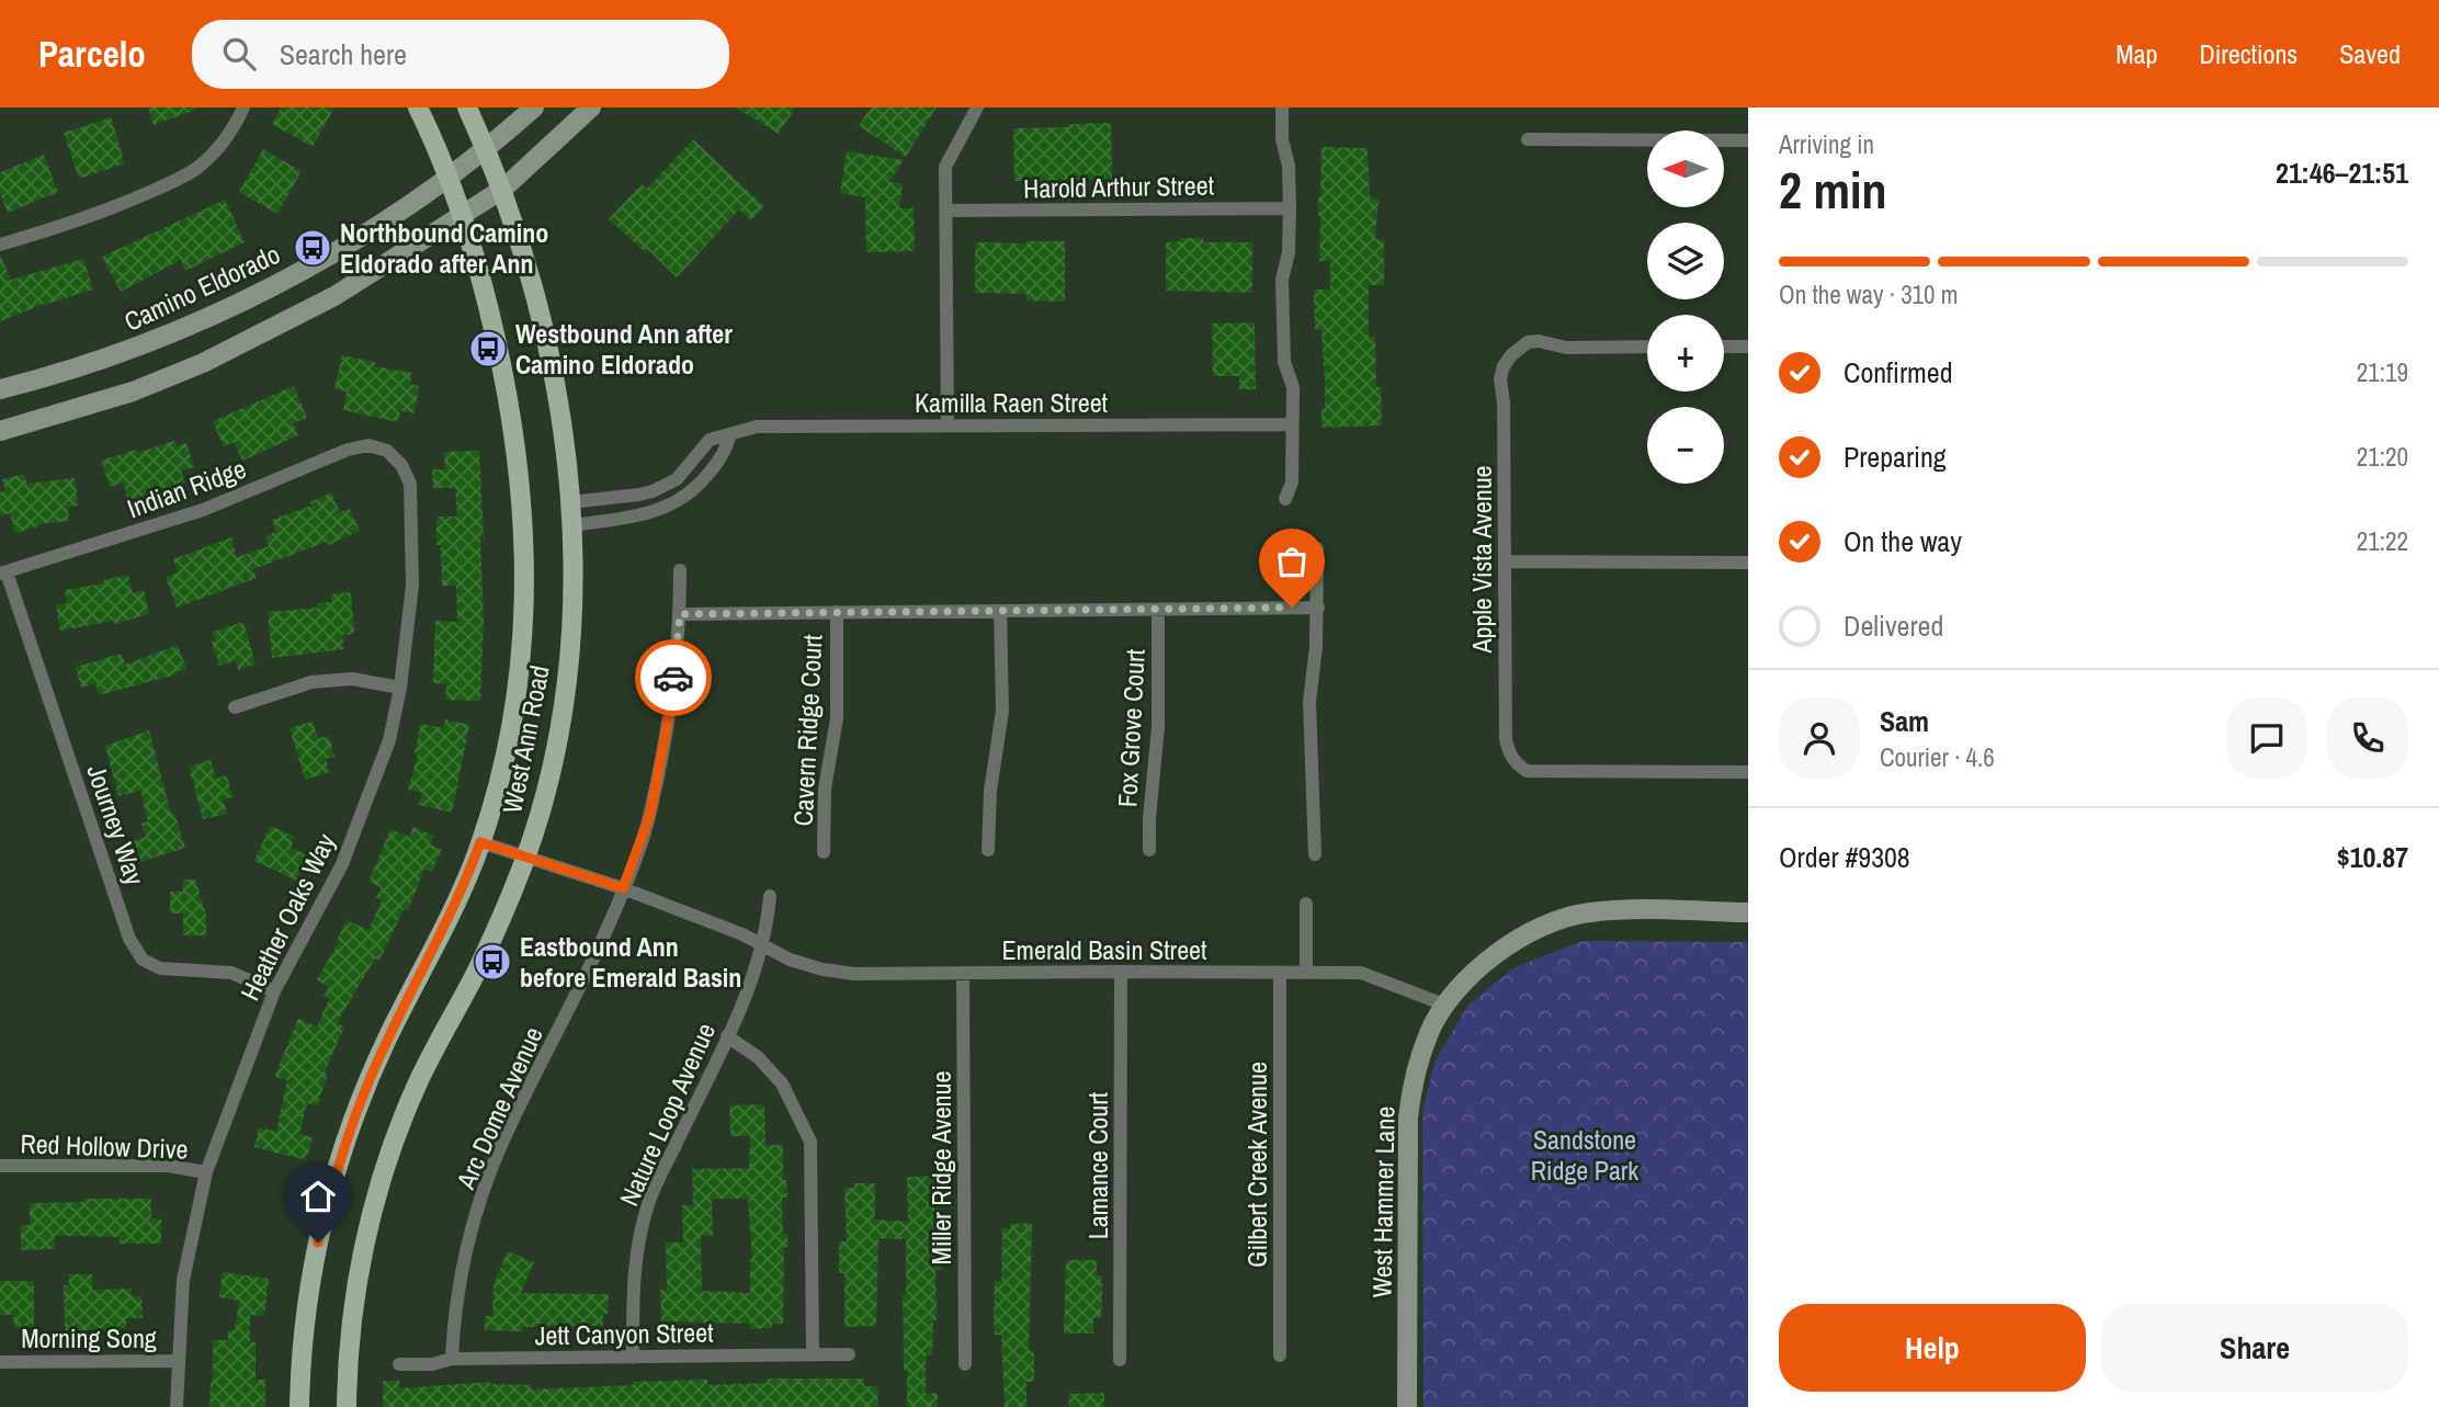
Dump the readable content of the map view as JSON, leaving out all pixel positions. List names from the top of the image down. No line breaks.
{"streets":{"main road":["Camino Eldorado","West Ann Road","West Hammer Lane"],"street":["Harold Arthur Street","Kamilla Raen Street","Indian Ridge","Apple Vista Avenue","Fox Grove Court","Cavern Ridge Court","Journey Way","Heather Oaks Way","Emerald Basin Street","Arc Dome Avenue","Nature Loop Avenue","Red Hollow Drive","Gilbert Creek Avenue","Lamance Court","Miller Ridge Avenue","Jett Canyon Street","Morning Song"]},"crossings":[["Camino Eldorado","West Ann Road"],["Kamilla Raen Street","West Ann Road"],["Indian Ridge","Journey Way"],["Indian Ridge","Heather Oaks Way"],["West Ann Road","Emerald Basin Street"],["Journey Way","Heather Oaks Way"],["Heather Oaks Way","Red Hollow Drive"],["Heather Oaks Way","Morning Song"],["Emerald Basin Street","Arc Dome Avenue"],["Emerald Basin Street","Nature Loop Avenue"],["Emerald Basin Street","Gilbert Creek Avenue"],["Emerald Basin Street","Lamance Court"],["Emerald Basin Street","Miller Ridge Avenue"],["Emerald Basin Street","West Hammer Lane"],["Arc Dome Avenue","Jett Canyon Street"],["Nature Loop Avenue","Jett Canyon Street"]],"parks":["Sandstone Ridge Park"],"places":{"bus stop":["Northbound Camino Eldorado after Ann","Westbound Ann after Camino Eldorado","Eastbound Ann before Emerald Basin"]},"north":"left","page":{"header":"Parcelo","search":"Search here","nav":["Map","Directions","Saved"],"heading":["2 min","Arriving in","21:46–21:51"],"panel":["Sam","Courier · 4.6","Order #9308","$10.87"],"map_buttons":["+","−"],"bar":"On the way · 310 m","list":[["Confirmed","21:19"],["Preparing","21:20"],["On the way","21:22"],"Delivered"],"buttons":["Help","Share"]}}
